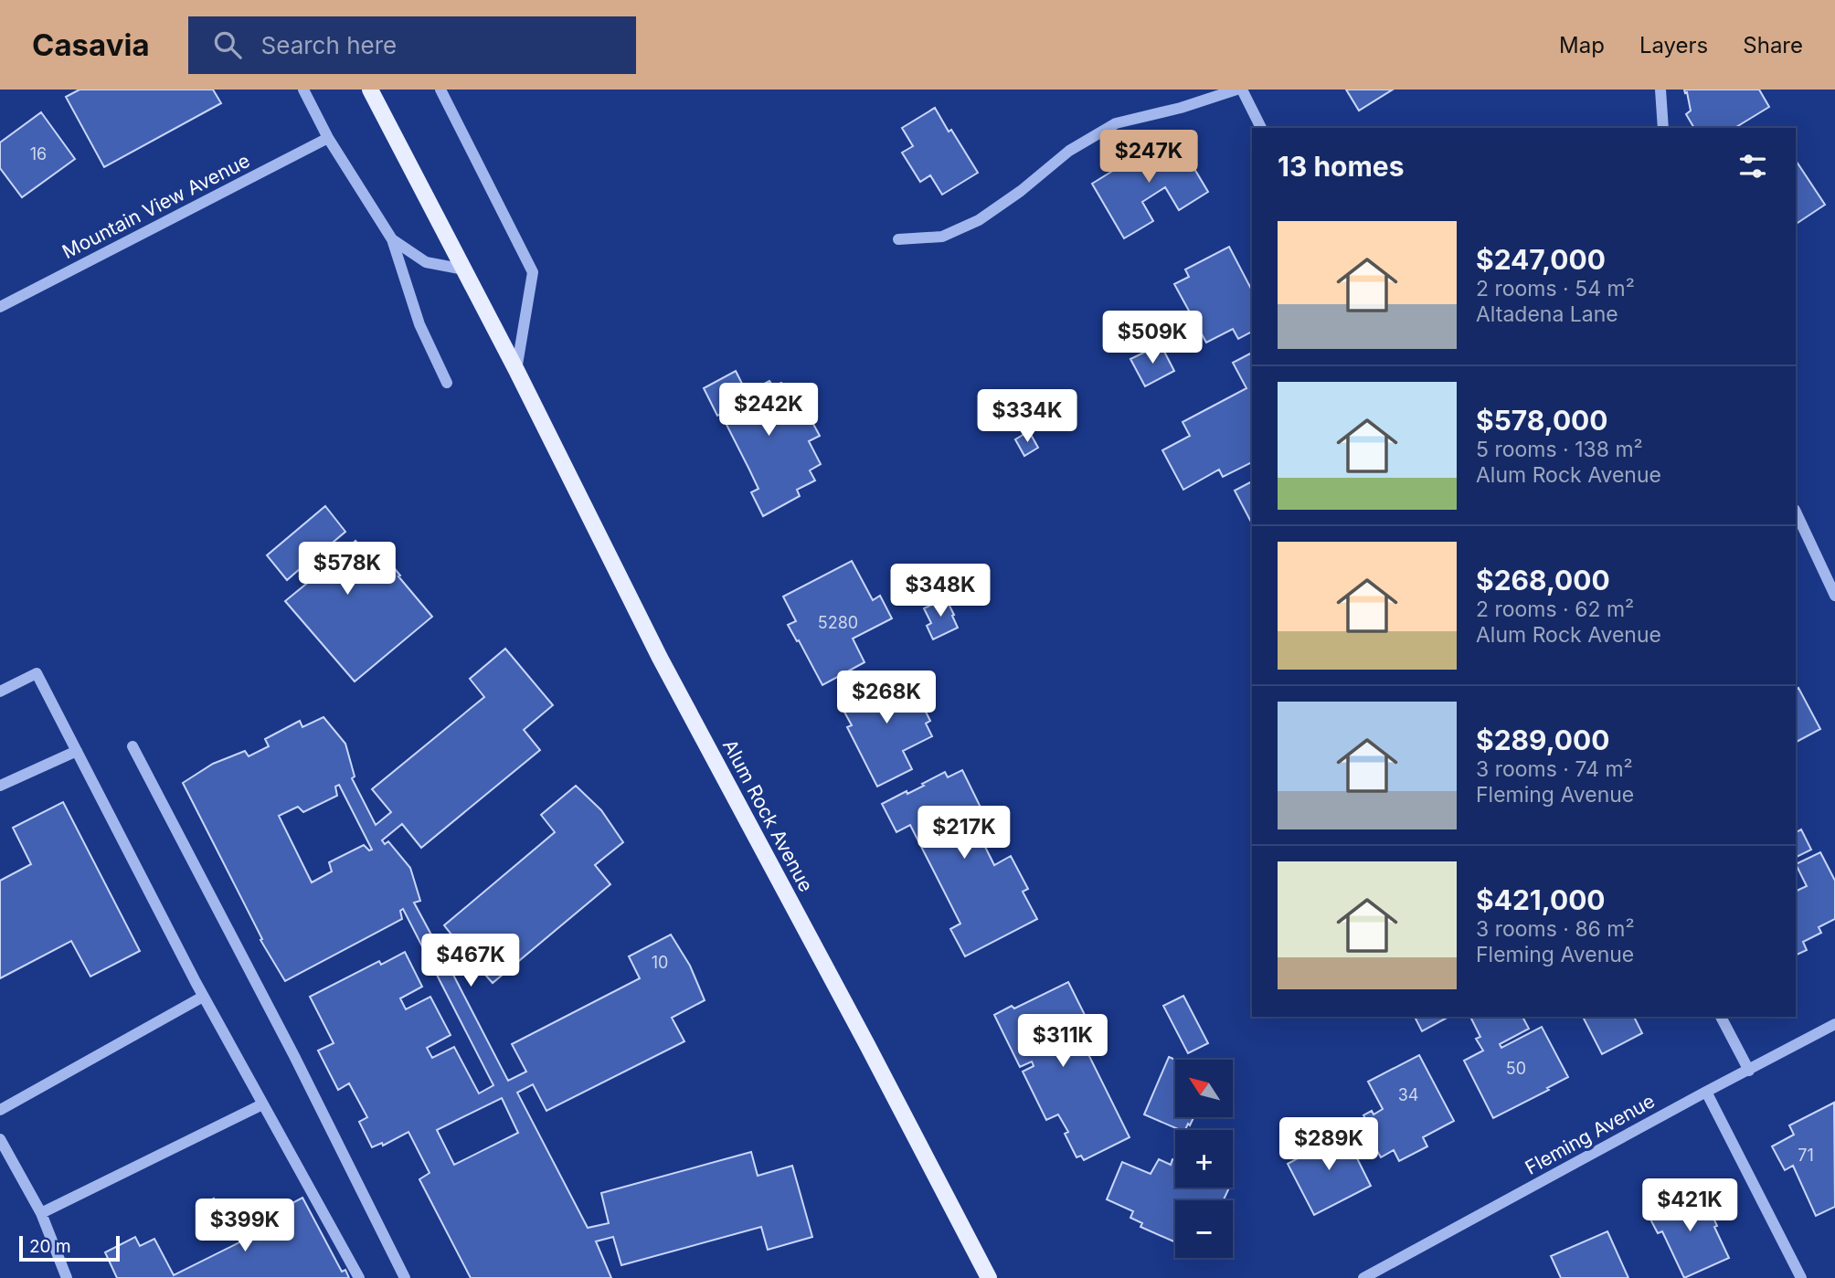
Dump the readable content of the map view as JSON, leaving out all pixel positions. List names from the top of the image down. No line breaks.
{"streets":{"main road":["Alum Rock Avenue"],"street":["Mountain View Avenue","Fleming Avenue"]},"house_numbers":["16","5280","10","50","34","71"],"scale_bar":"20 m","north":"top left","page":{"header":"Casavia","search":"Search here","nav":["Map","Layers","Share"],"heading":"13 homes","price":["$247K","$509K","$242K","$334K","$578K","$348K","$268K","$217K","$467K","$311K","$289K","$421K","$399K"],"list":[{"name":"$247,000","note":"2 rooms · 54 m² · Altadena Lane"},{"name":"$578,000","note":"5 rooms · 138 m² · Alum Rock Avenue"},{"name":"$268,000","note":"2 rooms · 62 m² · Alum Rock Avenue"},{"name":"$289,000","note":"3 rooms · 74 m² · Fleming Avenue"},{"name":"$421,000","note":"3 rooms · 86 m² · Fleming Avenue"}],"map_buttons":["+","−"],"scale":"20 m"}}
